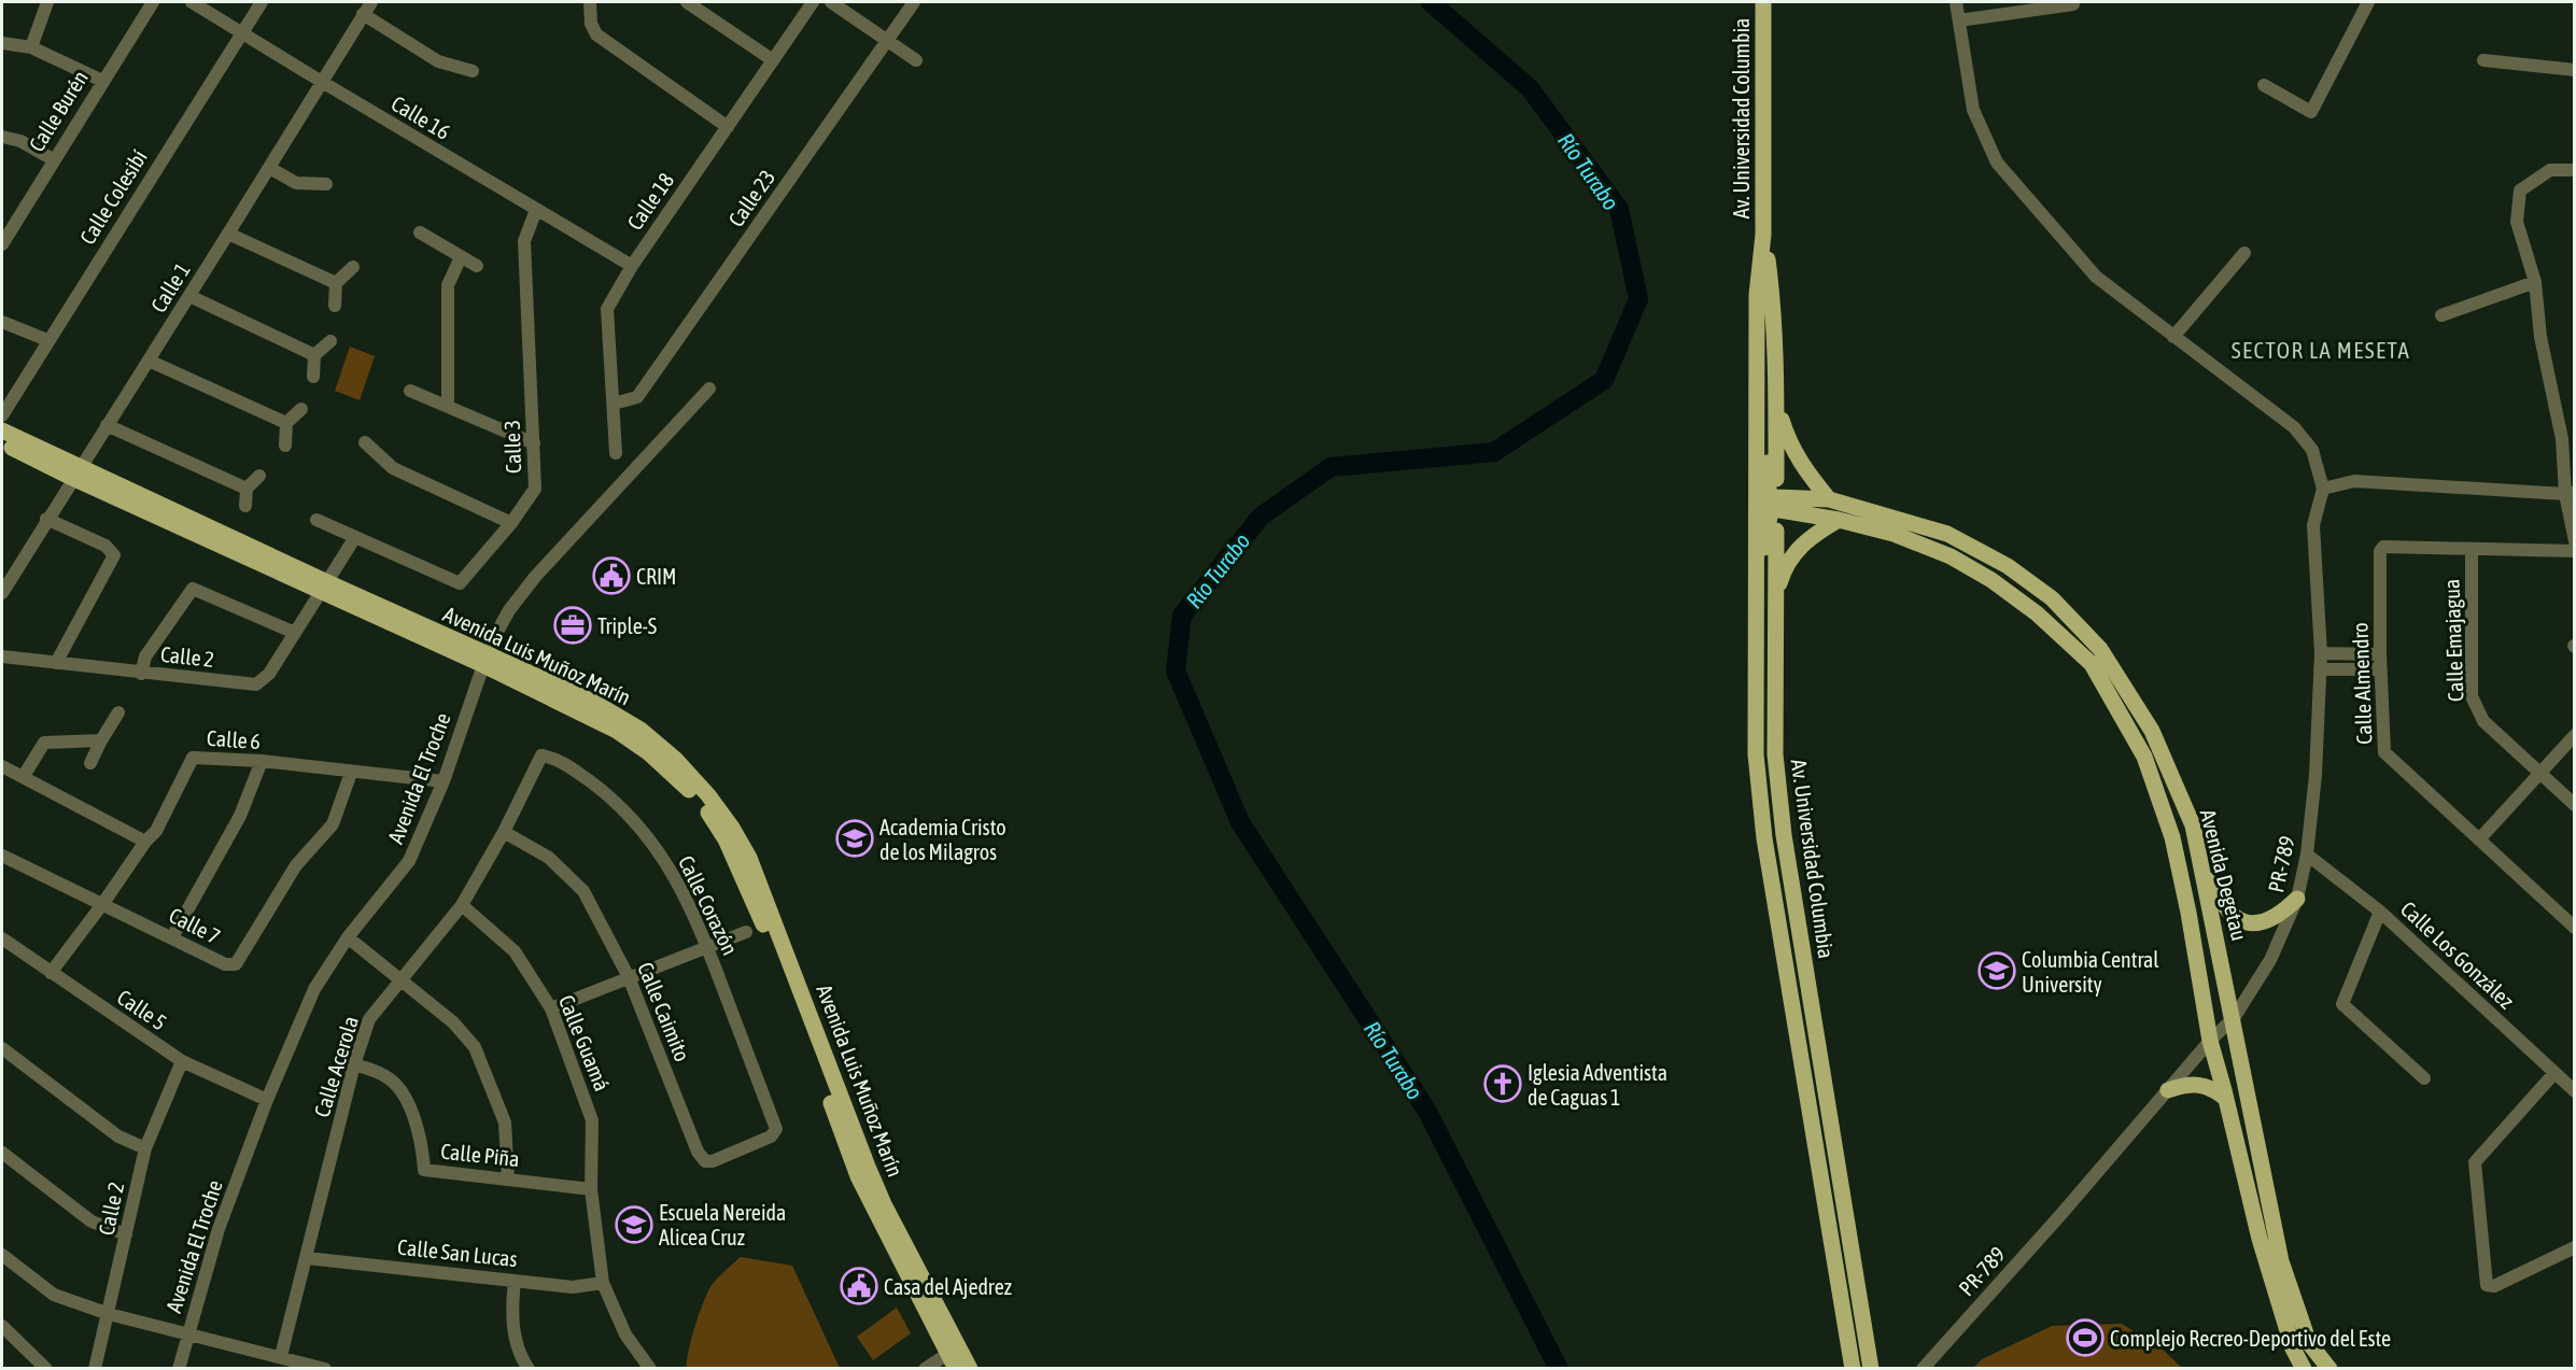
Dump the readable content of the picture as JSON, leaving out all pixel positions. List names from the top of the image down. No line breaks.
{"streets":{"main road":["Av. Universidad Columbia","Avenida Luis Muñoz Marín","Avenida Degetau"],"street":["Calle Burén","Calle 16","Calle Colesibí","Calle 23","Calle 18","Calle 1","Calle 3","Calle Emajagua","Calle 2","Calle Almendro","Calle 6","Avenida El Troche","PR-789","Calle Corazón","Calle 7","Calle Los González","Calle 5","Calle Caimito","Calle Guamá","Calle Acerola","Calle Piña","Calle San Lucas"]},"crossings":[["Calle 16","Calle Colesibí"],["Calle 16","Calle 18"],["Calle 16","Calle 1"],["Calle 16","Calle 3"],["Av. Universidad Columbia","Avenida Degetau"],["Calle 23","Calle 18"],["Calle 1","Avenida Luis Muñoz Marín"],["Calle 3","Calle 2"],["Calle Emajagua","Calle Almendro"],["Avenida Luis Muñoz Marín","Calle 2"],["Avenida Luis Muñoz Marín","Avenida El Troche"],["Calle 2","Calle 5"],["Calle 6","Avenida El Troche"],["Calle 6","Calle 7"],["Calle 6","Calle 5"],["Avenida El Troche","Calle 5"],["PR-789","Avenida Degetau"],["PR-789","Calle Los González"],["Calle Corazón","Calle Caimito"],["Calle Corazón","Calle Acerola"],["Calle Caimito","Calle Acerola"],["Calle Guamá","Calle Acerola"],["Calle Guamá","Calle Piña"],["Calle Guamá","Calle San Lucas"],["Calle Acerola","Calle Piña"],["Calle Acerola","Calle San Lucas"]],"districts":["SECTOR LA MESETA"],"water":["Río Turabo"],"places":{"public building":["CRIM","Casa del Ajedrez"],"office":["Triple-S"],"school or university":["Academia Cristo de los Milagros","Columbia Central University","Escuela Nereida Alicea Cruz"],"church":["Iglesia Adventista de Caguas 1"],"sports":["Complejo Recreo-Deportivo del Este"]}}
